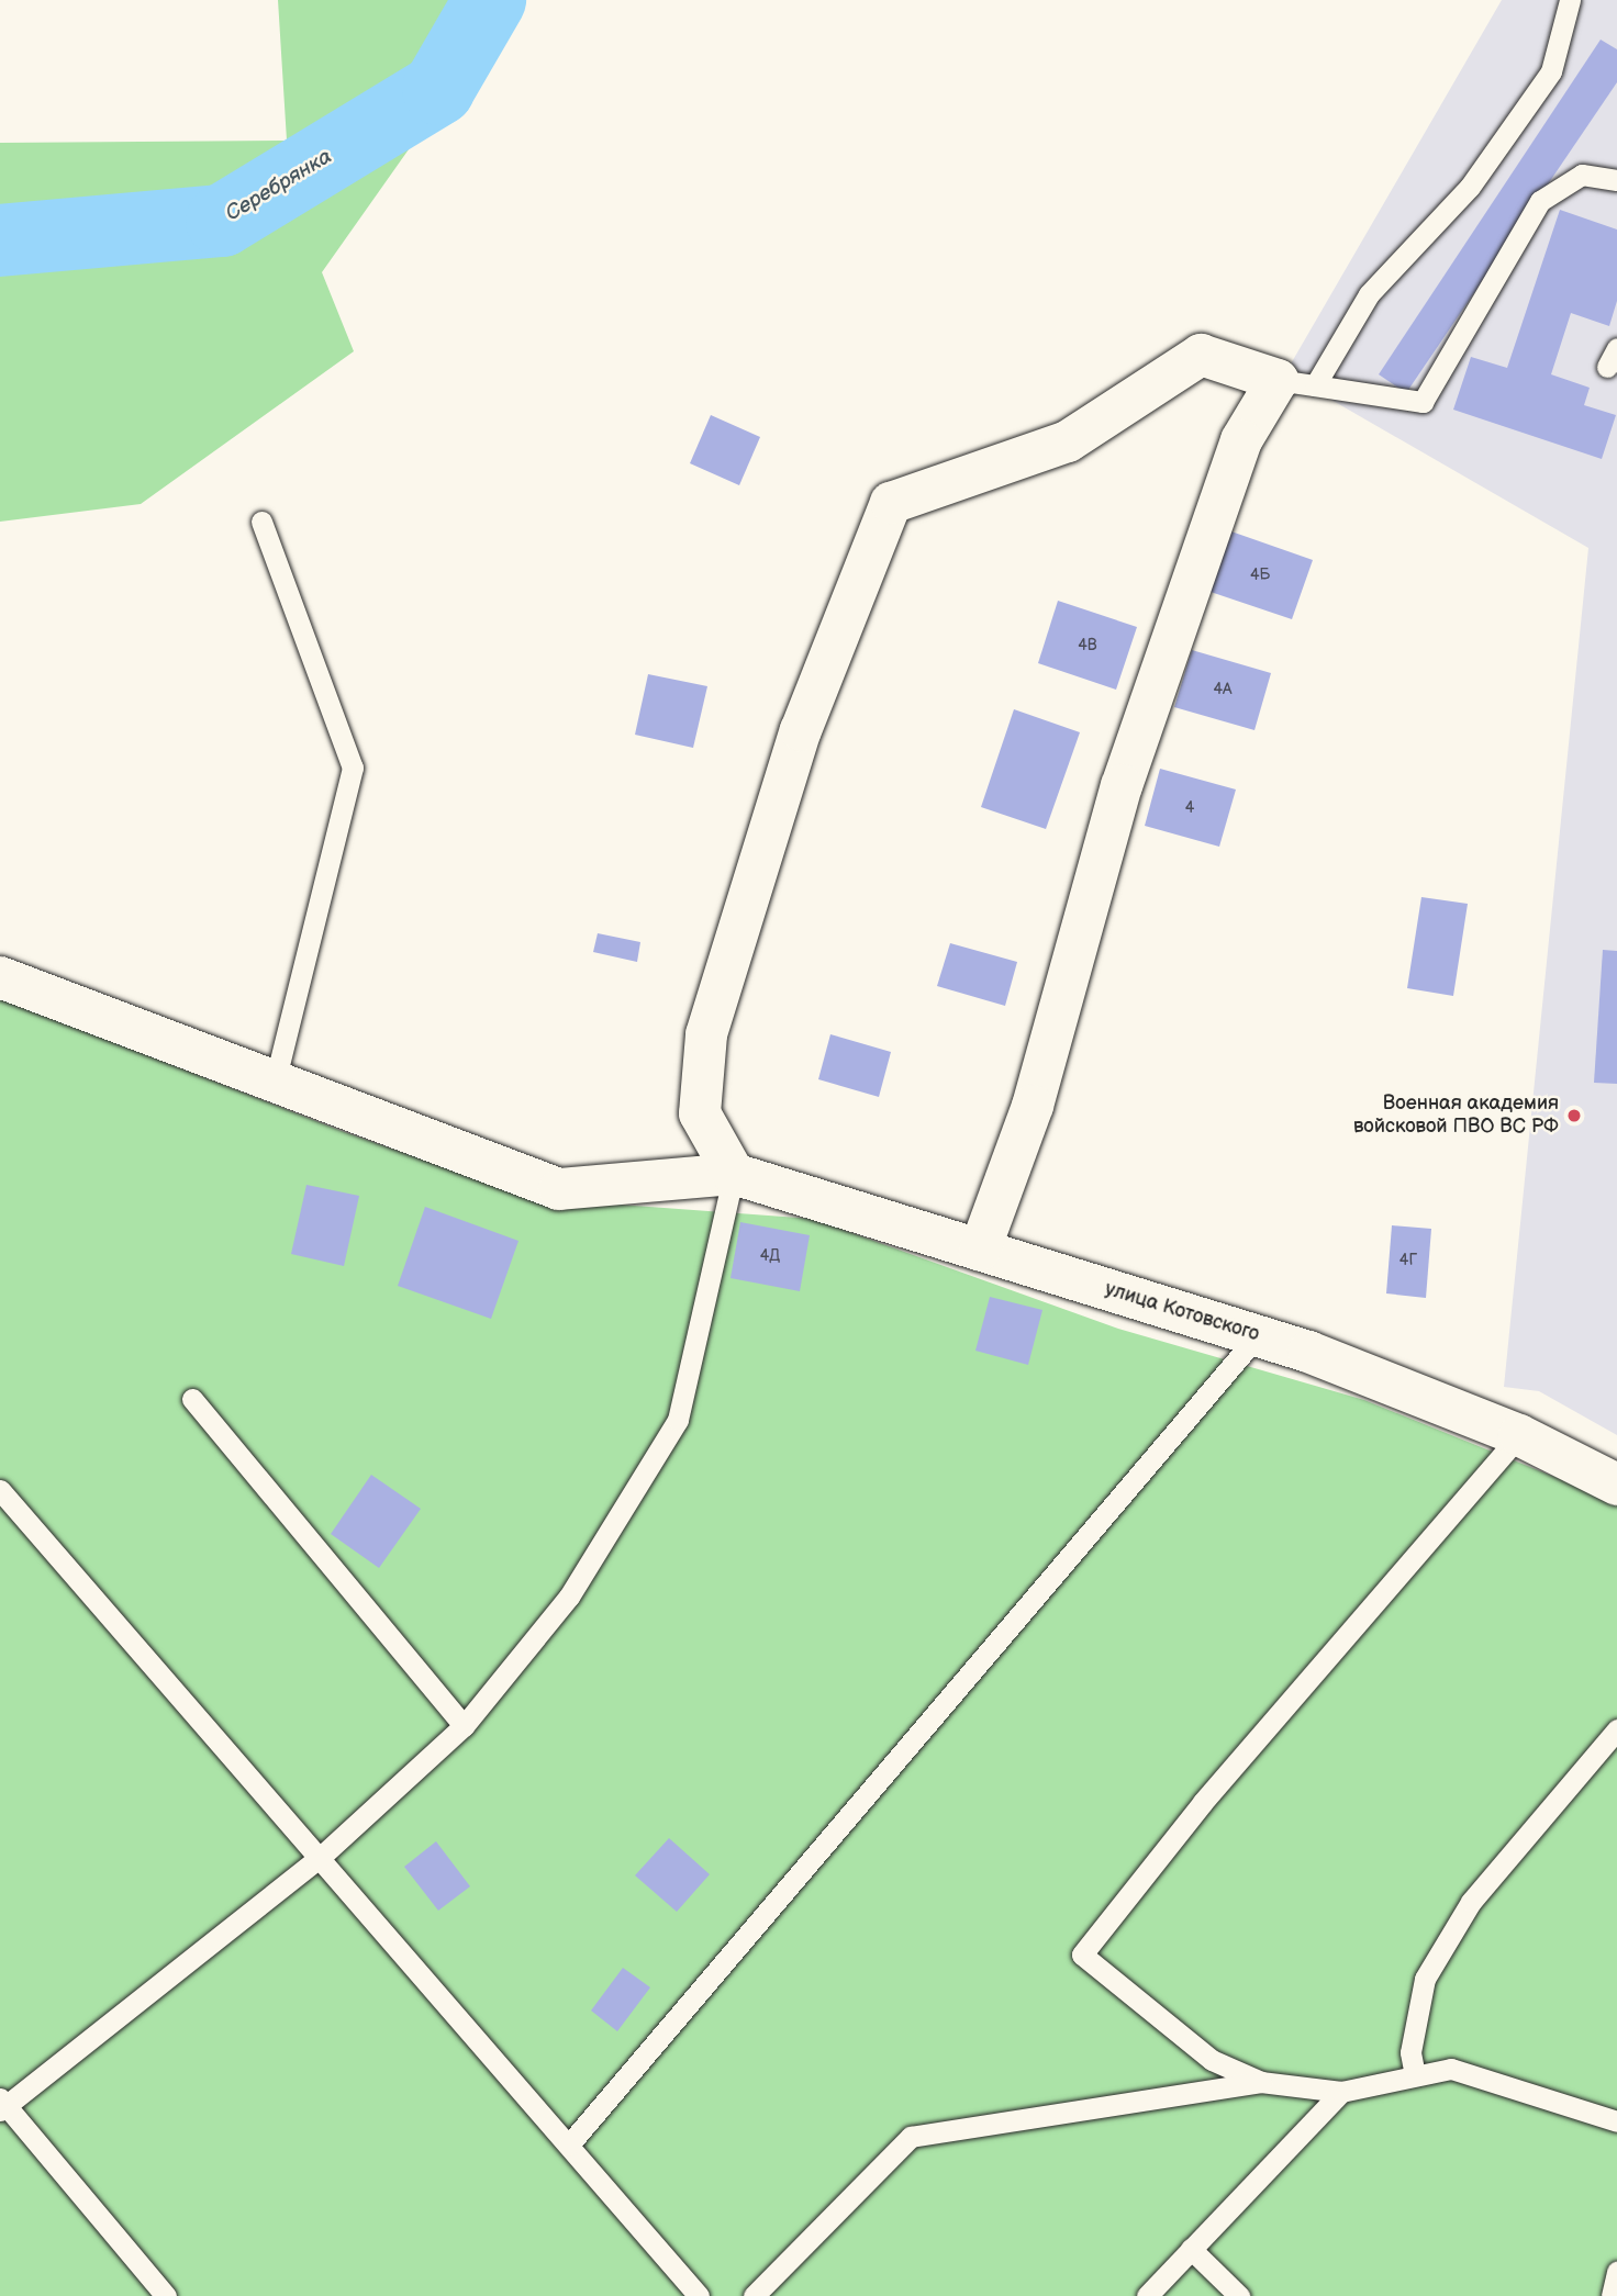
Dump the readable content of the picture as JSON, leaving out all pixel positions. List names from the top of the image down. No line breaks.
{"streets":{"street":["улица Котовского"]},"water":["Серебрянка"],"places":["Военная академия войсковой ПВО ВС РФ"],"house_numbers":["4Б","4В","4А","4","4Д","4Г"]}
